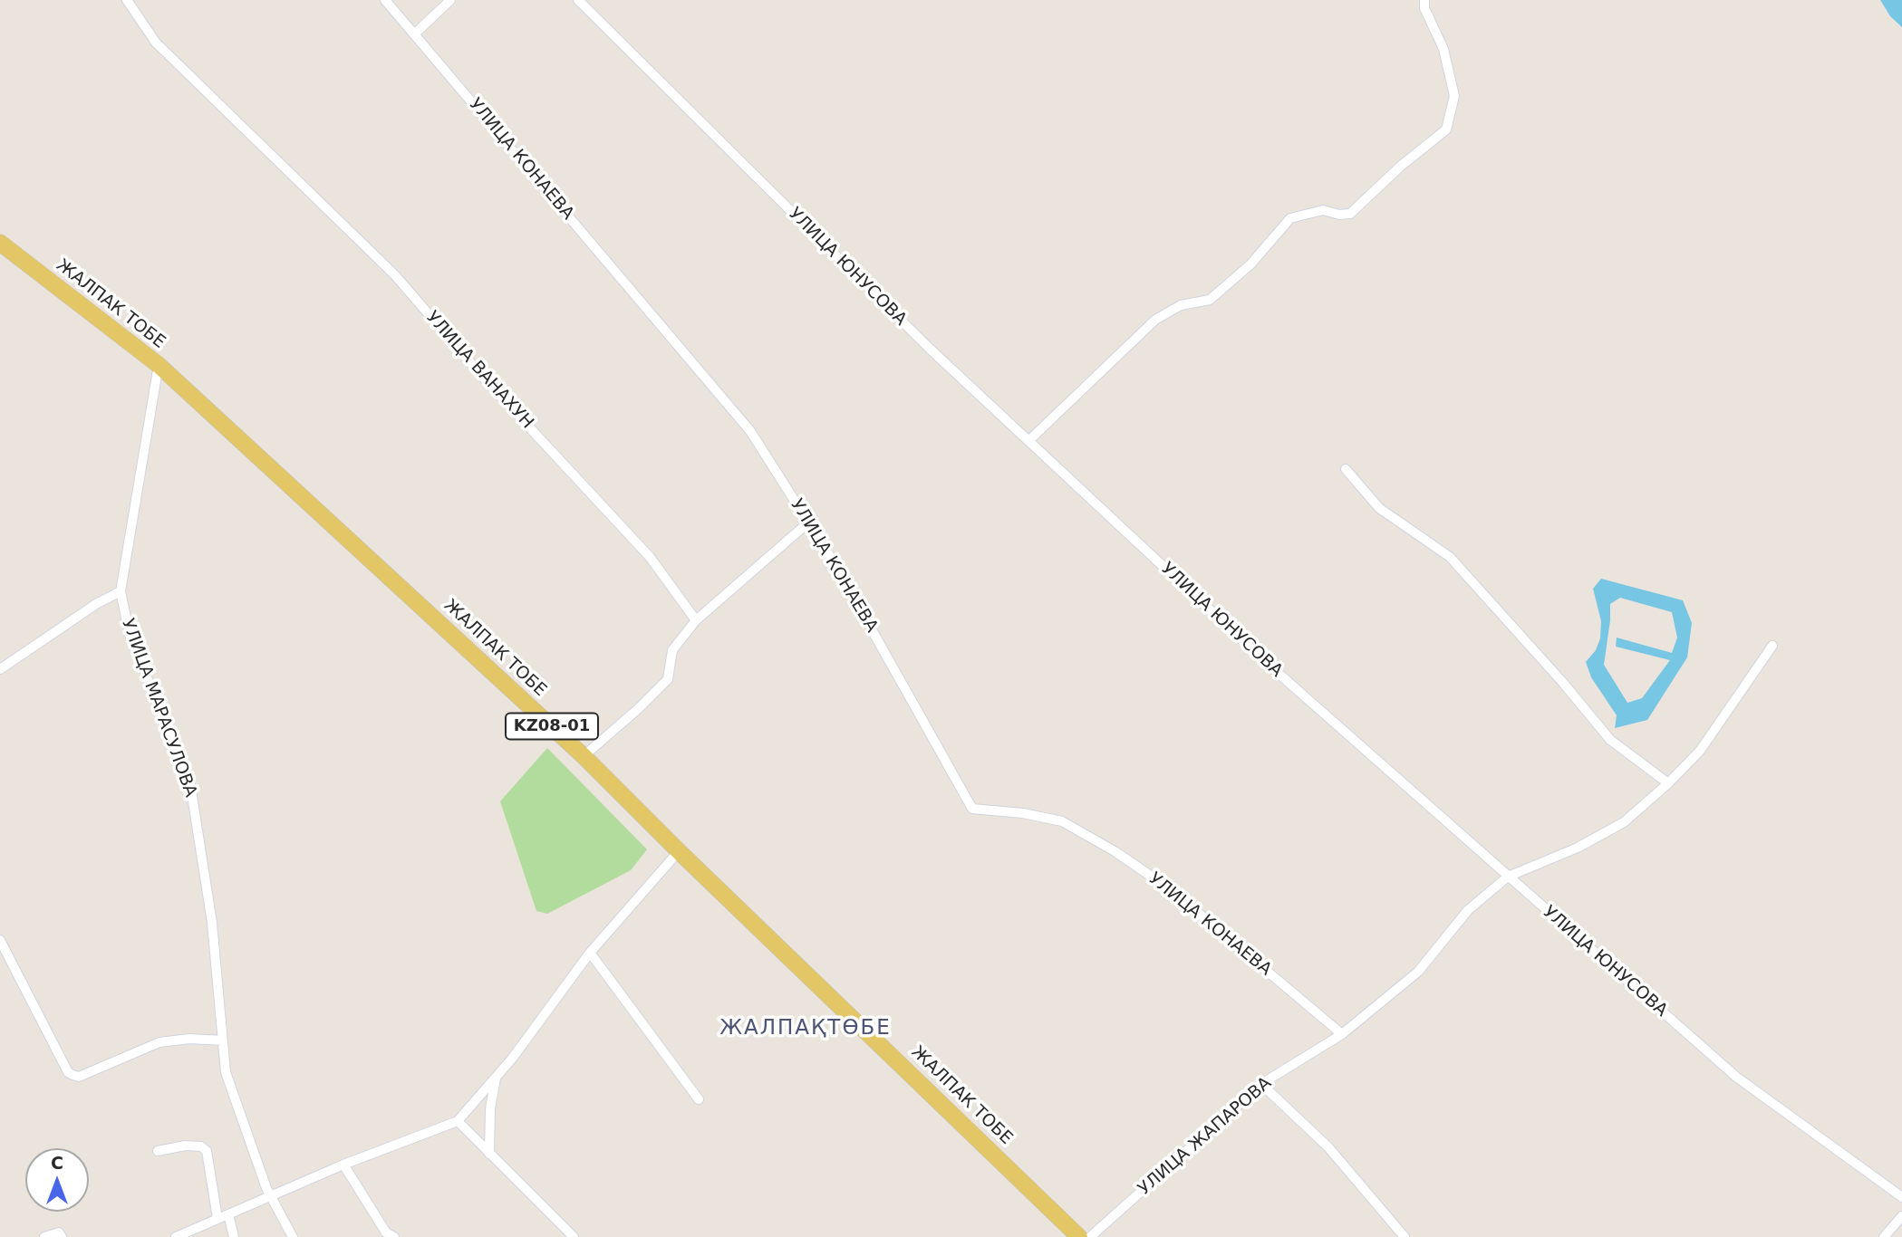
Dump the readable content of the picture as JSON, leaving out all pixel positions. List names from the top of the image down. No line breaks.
{"streets":{"main road":["ЖАЛПАК ТОБЕ","KZ08-01"],"street":["УЛИЦА КОНАЕВА","УЛИЦА ЮНУСОВА","УЛИЦА ВАНАХУН","УЛИЦА МАРАСУЛОВА","УЛИЦА ЖАПАРОВА"]},"crossings":[["УЛИЦА КОНАЕВА","УЛИЦА ЖАПАРОВА"],["УЛИЦА ЮНУСОВА","УЛИЦА ЖАПАРОВА"],["ЖАЛПАК ТОБЕ","УЛИЦА МАРАСУЛОВА"]],"districts":["ЖАЛПАҚТӨБЕ"],"north":"top"}
